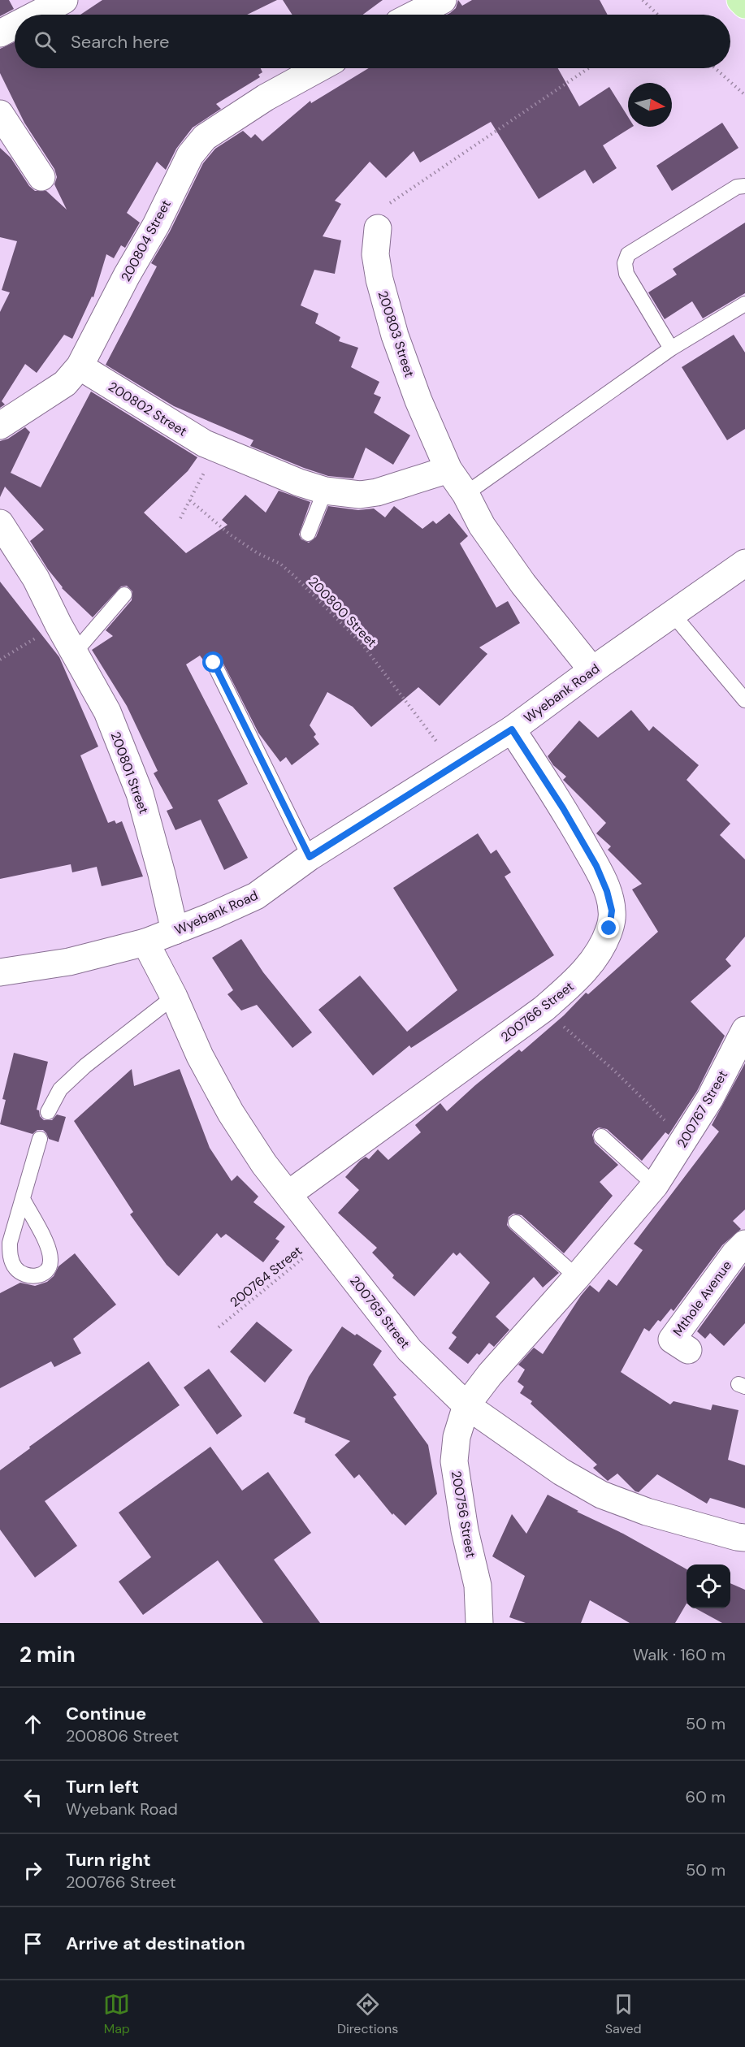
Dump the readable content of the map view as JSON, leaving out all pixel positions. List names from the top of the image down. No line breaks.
{"streets":{"street":["200804 Street","200803 Street","200802 Street","Wyebank Road","200801 Street","200766 Street","200767 Street","Mthole Avenue","200765 Street","200756 Street"],"path":["200800 Street","200764 Street"]},"crossings":[["200804 Street","200802 Street"],["200803 Street","200802 Street"],["200803 Street","Wyebank Road"],["200800 Street","Wyebank Road"],["Wyebank Road","200801 Street"],["Wyebank Road","200766 Street"],["Wyebank Road","200765 Street"],["200766 Street","200765 Street"],["200767 Street","200765 Street"],["200767 Street","200756 Street"],["200764 Street","200765 Street"],["200765 Street","200756 Street"]],"north":"right","page":{"search":"Search here","heading":["2 min","Walk · 160 m"],"list":[["Continue","200806 Street","50 m"],["Turn left","Wyebank Road","60 m"],["Turn right","200766 Street","50 m"],"Arrive at destination"],"nav":["Map","Directions","Saved"]}}
